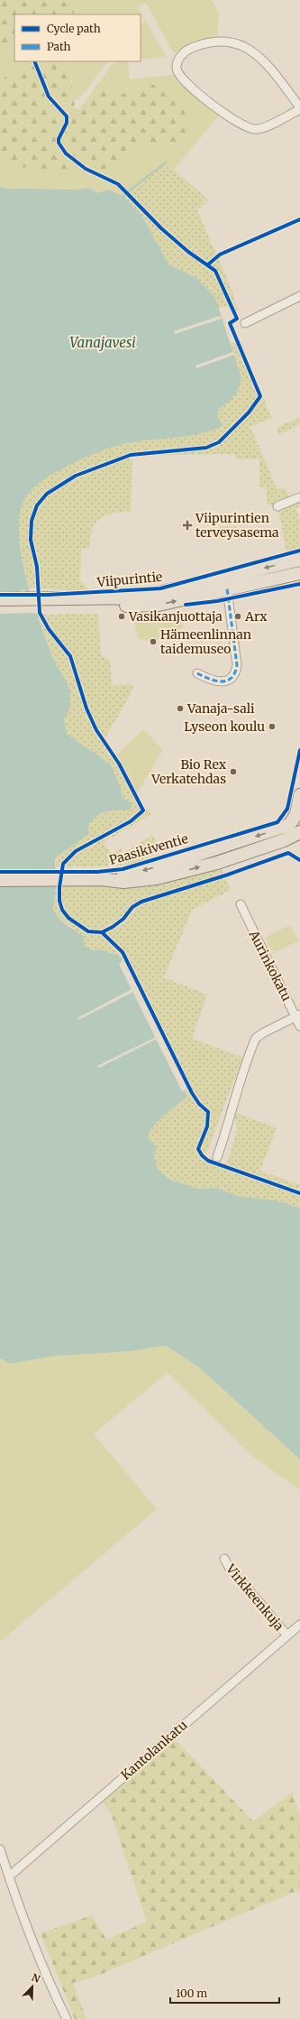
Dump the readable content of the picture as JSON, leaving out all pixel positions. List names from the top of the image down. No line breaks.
{"streets":{"main road":["Viipurintie","Paasikiventie"],"street":["Aurinkokatu","Virkkeenkuja","Kantolankatu"]},"crossings":[["Virkkeenkuja","Kantolankatu"]],"water":["Vanajavesi"],"places":{"health":["Viipurintien terveysasema"],"other":["Vasikanjuottaja","Arx","Hämeenlinnan taidemuseo","Vanaja-sali","Lyseon koulu","Bio Rex Verkatehdas"]},"legend":["Cycle path","Path"],"scale_bar":"100 m","north":"top right"}
